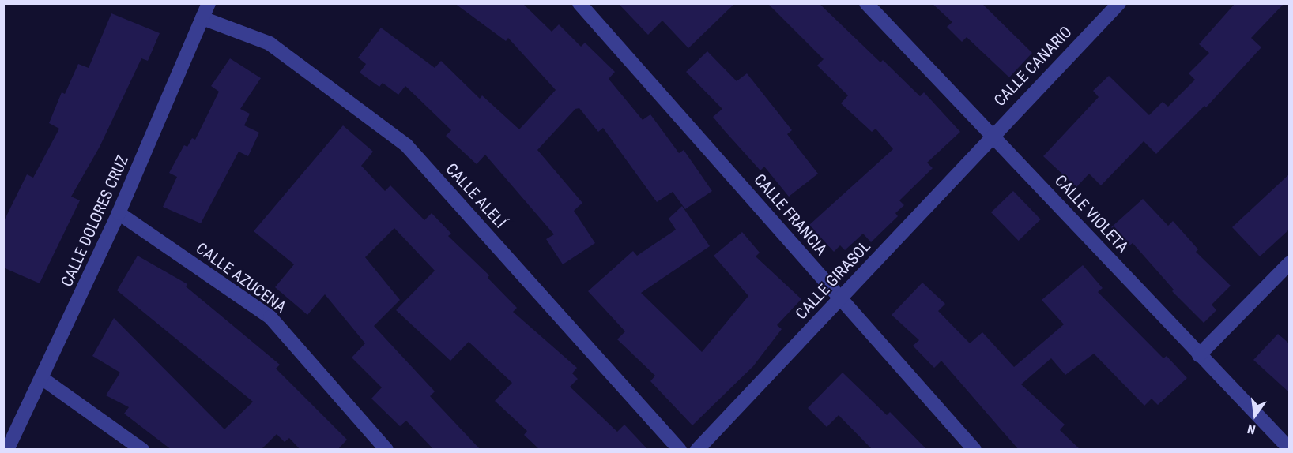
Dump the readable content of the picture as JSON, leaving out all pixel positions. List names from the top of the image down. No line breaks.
{"streets":{"street":["CALLE CANARIO","CALLE ALELÍ","CALLE VIOLETA","CALLE FRANCIA","CALLE DOLORES CRUZ","CALLE AZUCENA","CALLE GIRASOL"]},"crossings":[["CALLE CANARIO","CALLE VIOLETA"],["CALLE CANARIO","CALLE GIRASOL"],["CALLE ALELÍ","CALLE DOLORES CRUZ"],["CALLE VIOLETA","CALLE GIRASOL"],["CALLE FRANCIA","CALLE GIRASOL"],["CALLE DOLORES CRUZ","CALLE AZUCENA"]],"north":"bottom"}
